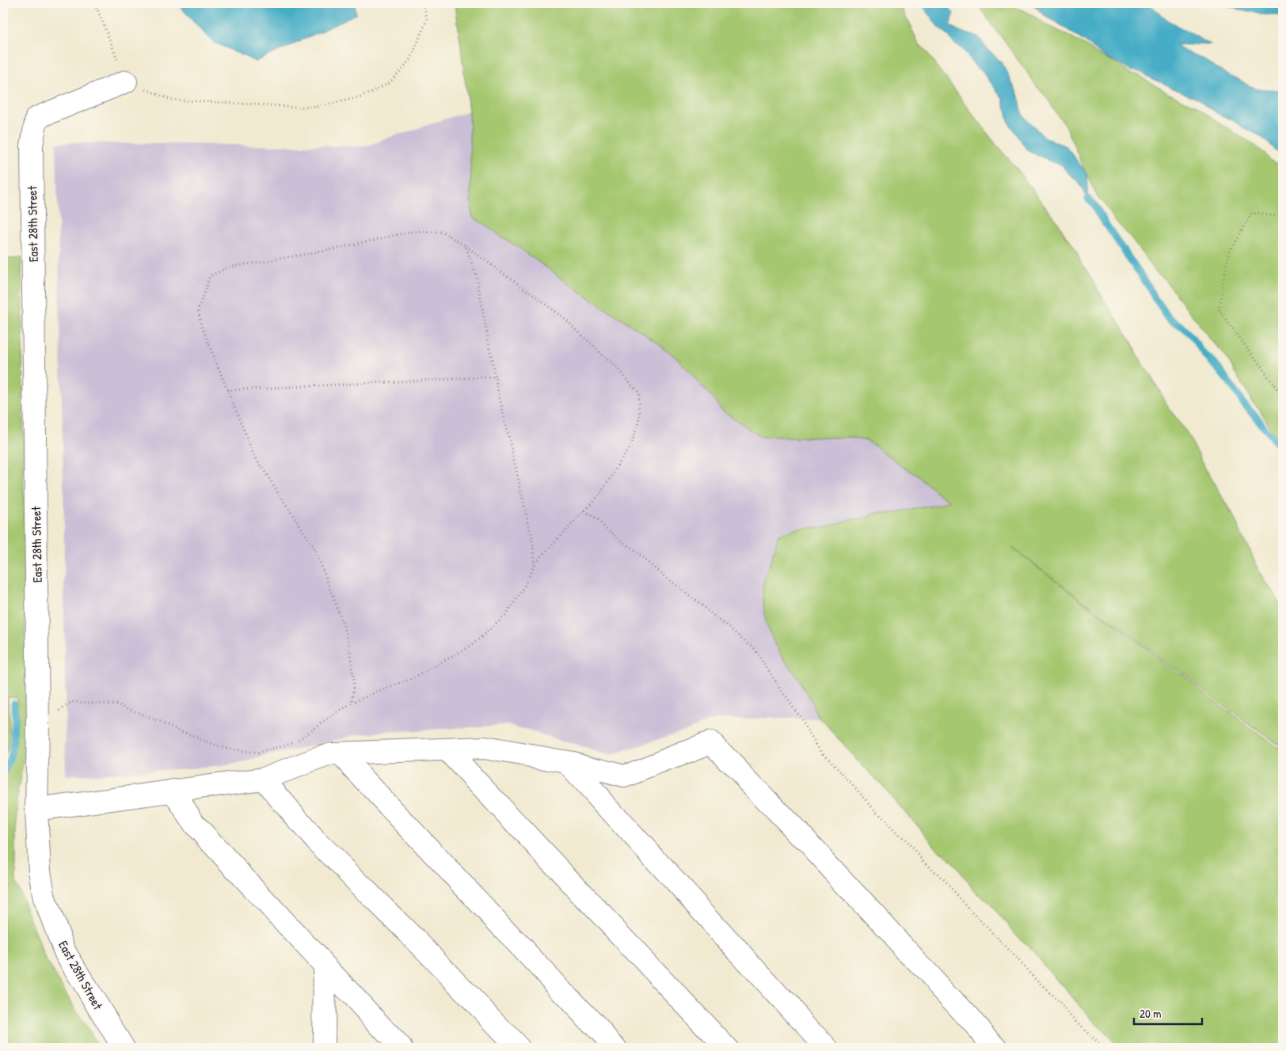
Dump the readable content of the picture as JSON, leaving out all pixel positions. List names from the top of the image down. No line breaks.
{"streets":{"street":["East 28th Street"]},"scale_bar":"20 m"}
